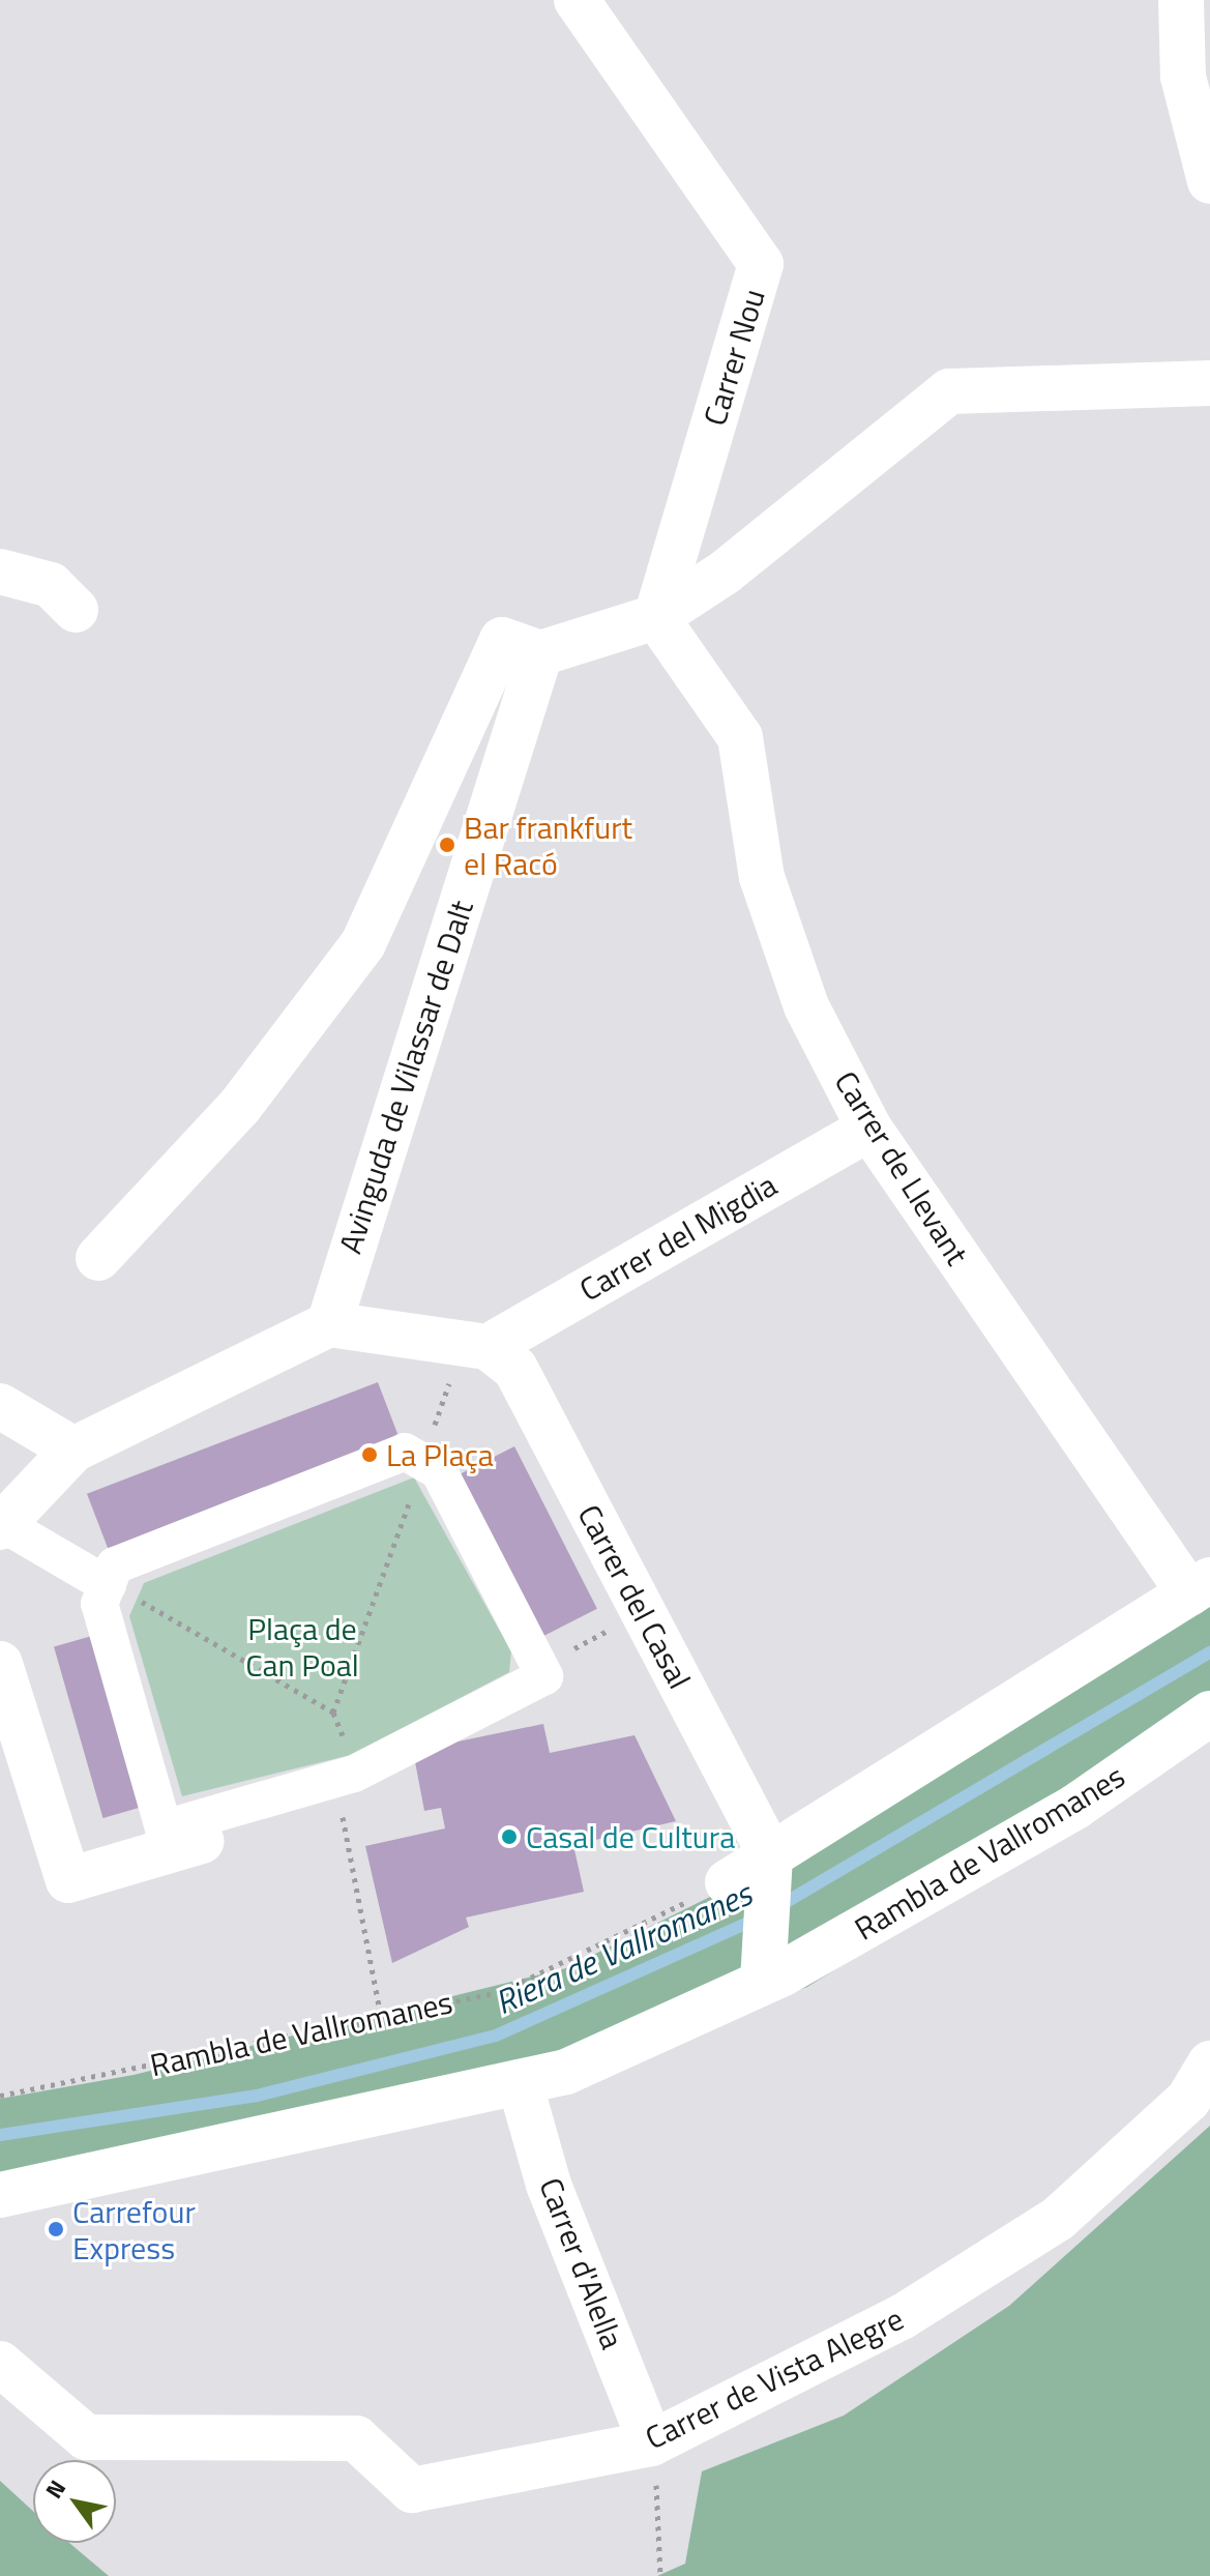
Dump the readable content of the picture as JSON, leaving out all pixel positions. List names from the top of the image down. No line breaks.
{"streets":{"street":["Carrer Nou","Avinguda de Vilassar de Dalt","Carrer de Llevant","Carrer del Migdia","Carrer del Casal","Rambla de Vallromanes","Carrer d'Alella","Carrer de Vista Alegre"]},"crossings":[["Carrer Nou","Carrer de Llevant"],["Carrer de Llevant","Carrer del Migdia"],["Carrer del Migdia","Carrer del Casal"],["Rambla de Vallromanes","Carrer d'Alella"],["Carrer d'Alella","Carrer de Vista Alegre"]],"water":["Riera de Vallromanes"],"parks":["Plaça de Can Poal"],"places":["Bar frankfurt el Racó","La Plaça","Casal de Cultura","Carrefour Express"],"north":"top left"}
